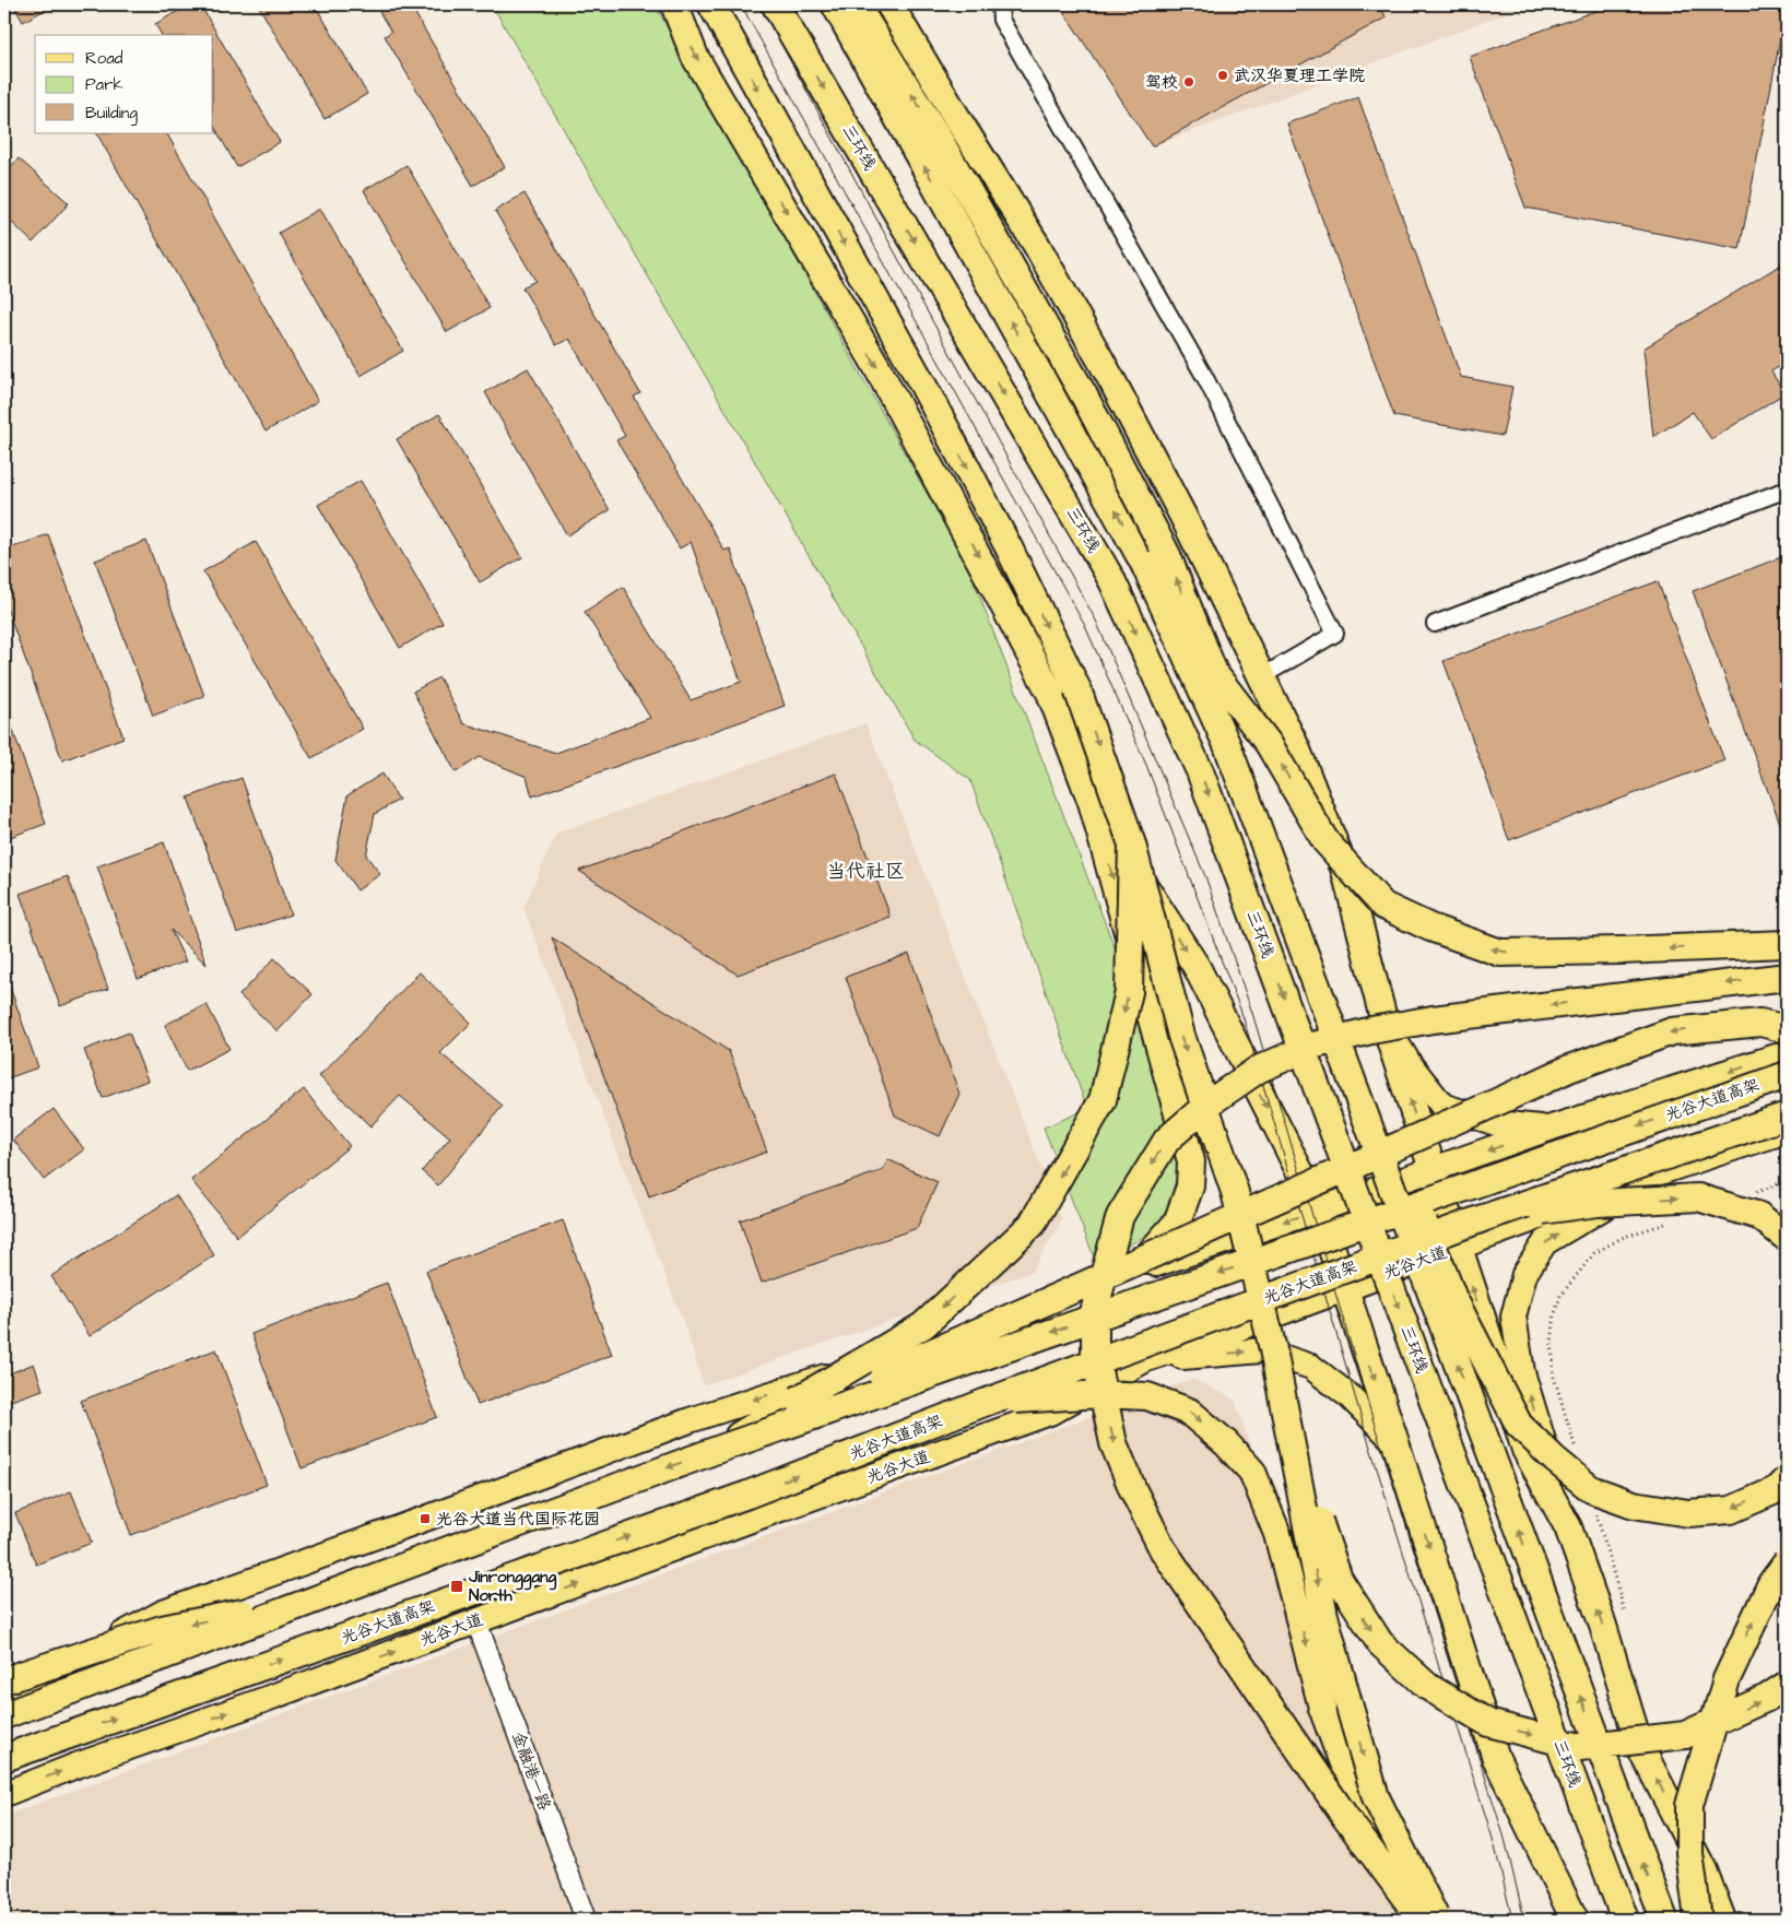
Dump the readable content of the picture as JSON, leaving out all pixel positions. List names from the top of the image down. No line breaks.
{"streets":{"highway":["三环线","光谷大道高架"],"main road":["光谷大道"],"street":["金融港一路"]},"crossings":[["光谷大道","金融港一路"]],"districts":["当代社区"],"places":{"other":["武汉华夏理工学院","驾校"],"transit":["光谷大道当代国际花园","Jinronggang North"]},"legend":["Road","Park","Building"]}
